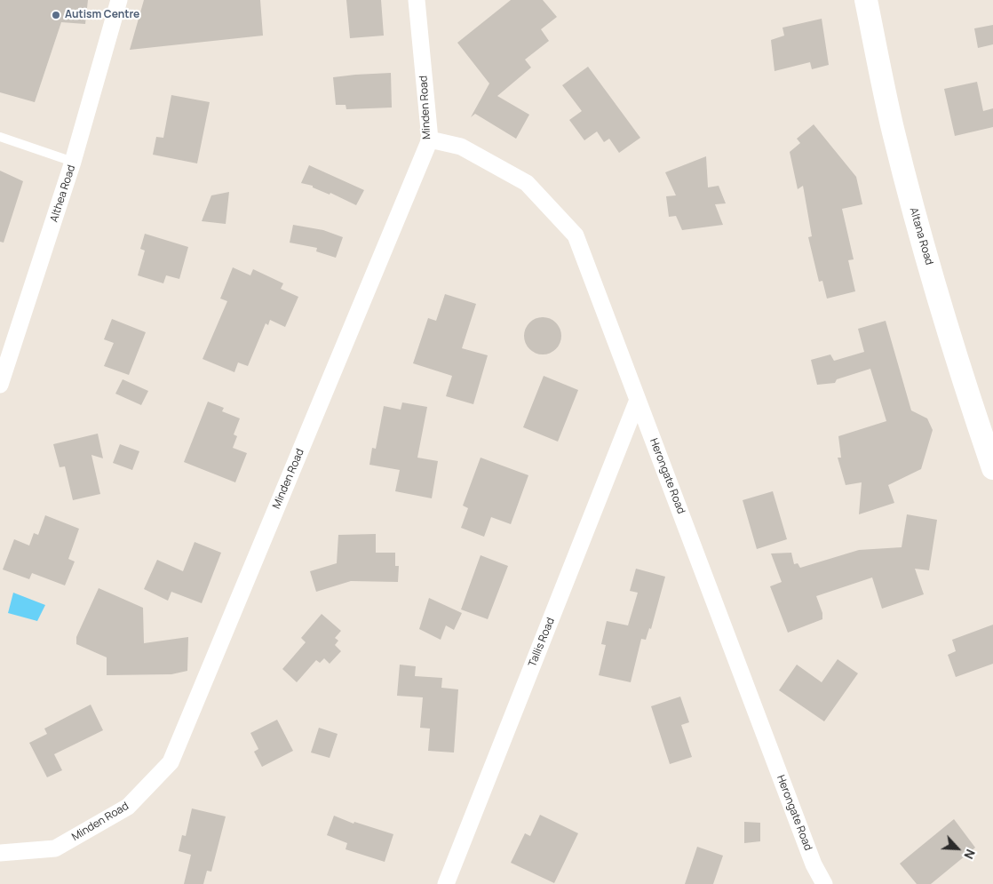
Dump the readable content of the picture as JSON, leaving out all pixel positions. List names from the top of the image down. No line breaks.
{"streets":{"main road":["Altana Road"],"street":["Minden Road","Althea Road","Herongate Road","Tallis Road"]},"crossings":[["Minden Road","Herongate Road"],["Herongate Road","Tallis Road"]],"places":["Autism Centre"],"north":"bottom right"}
